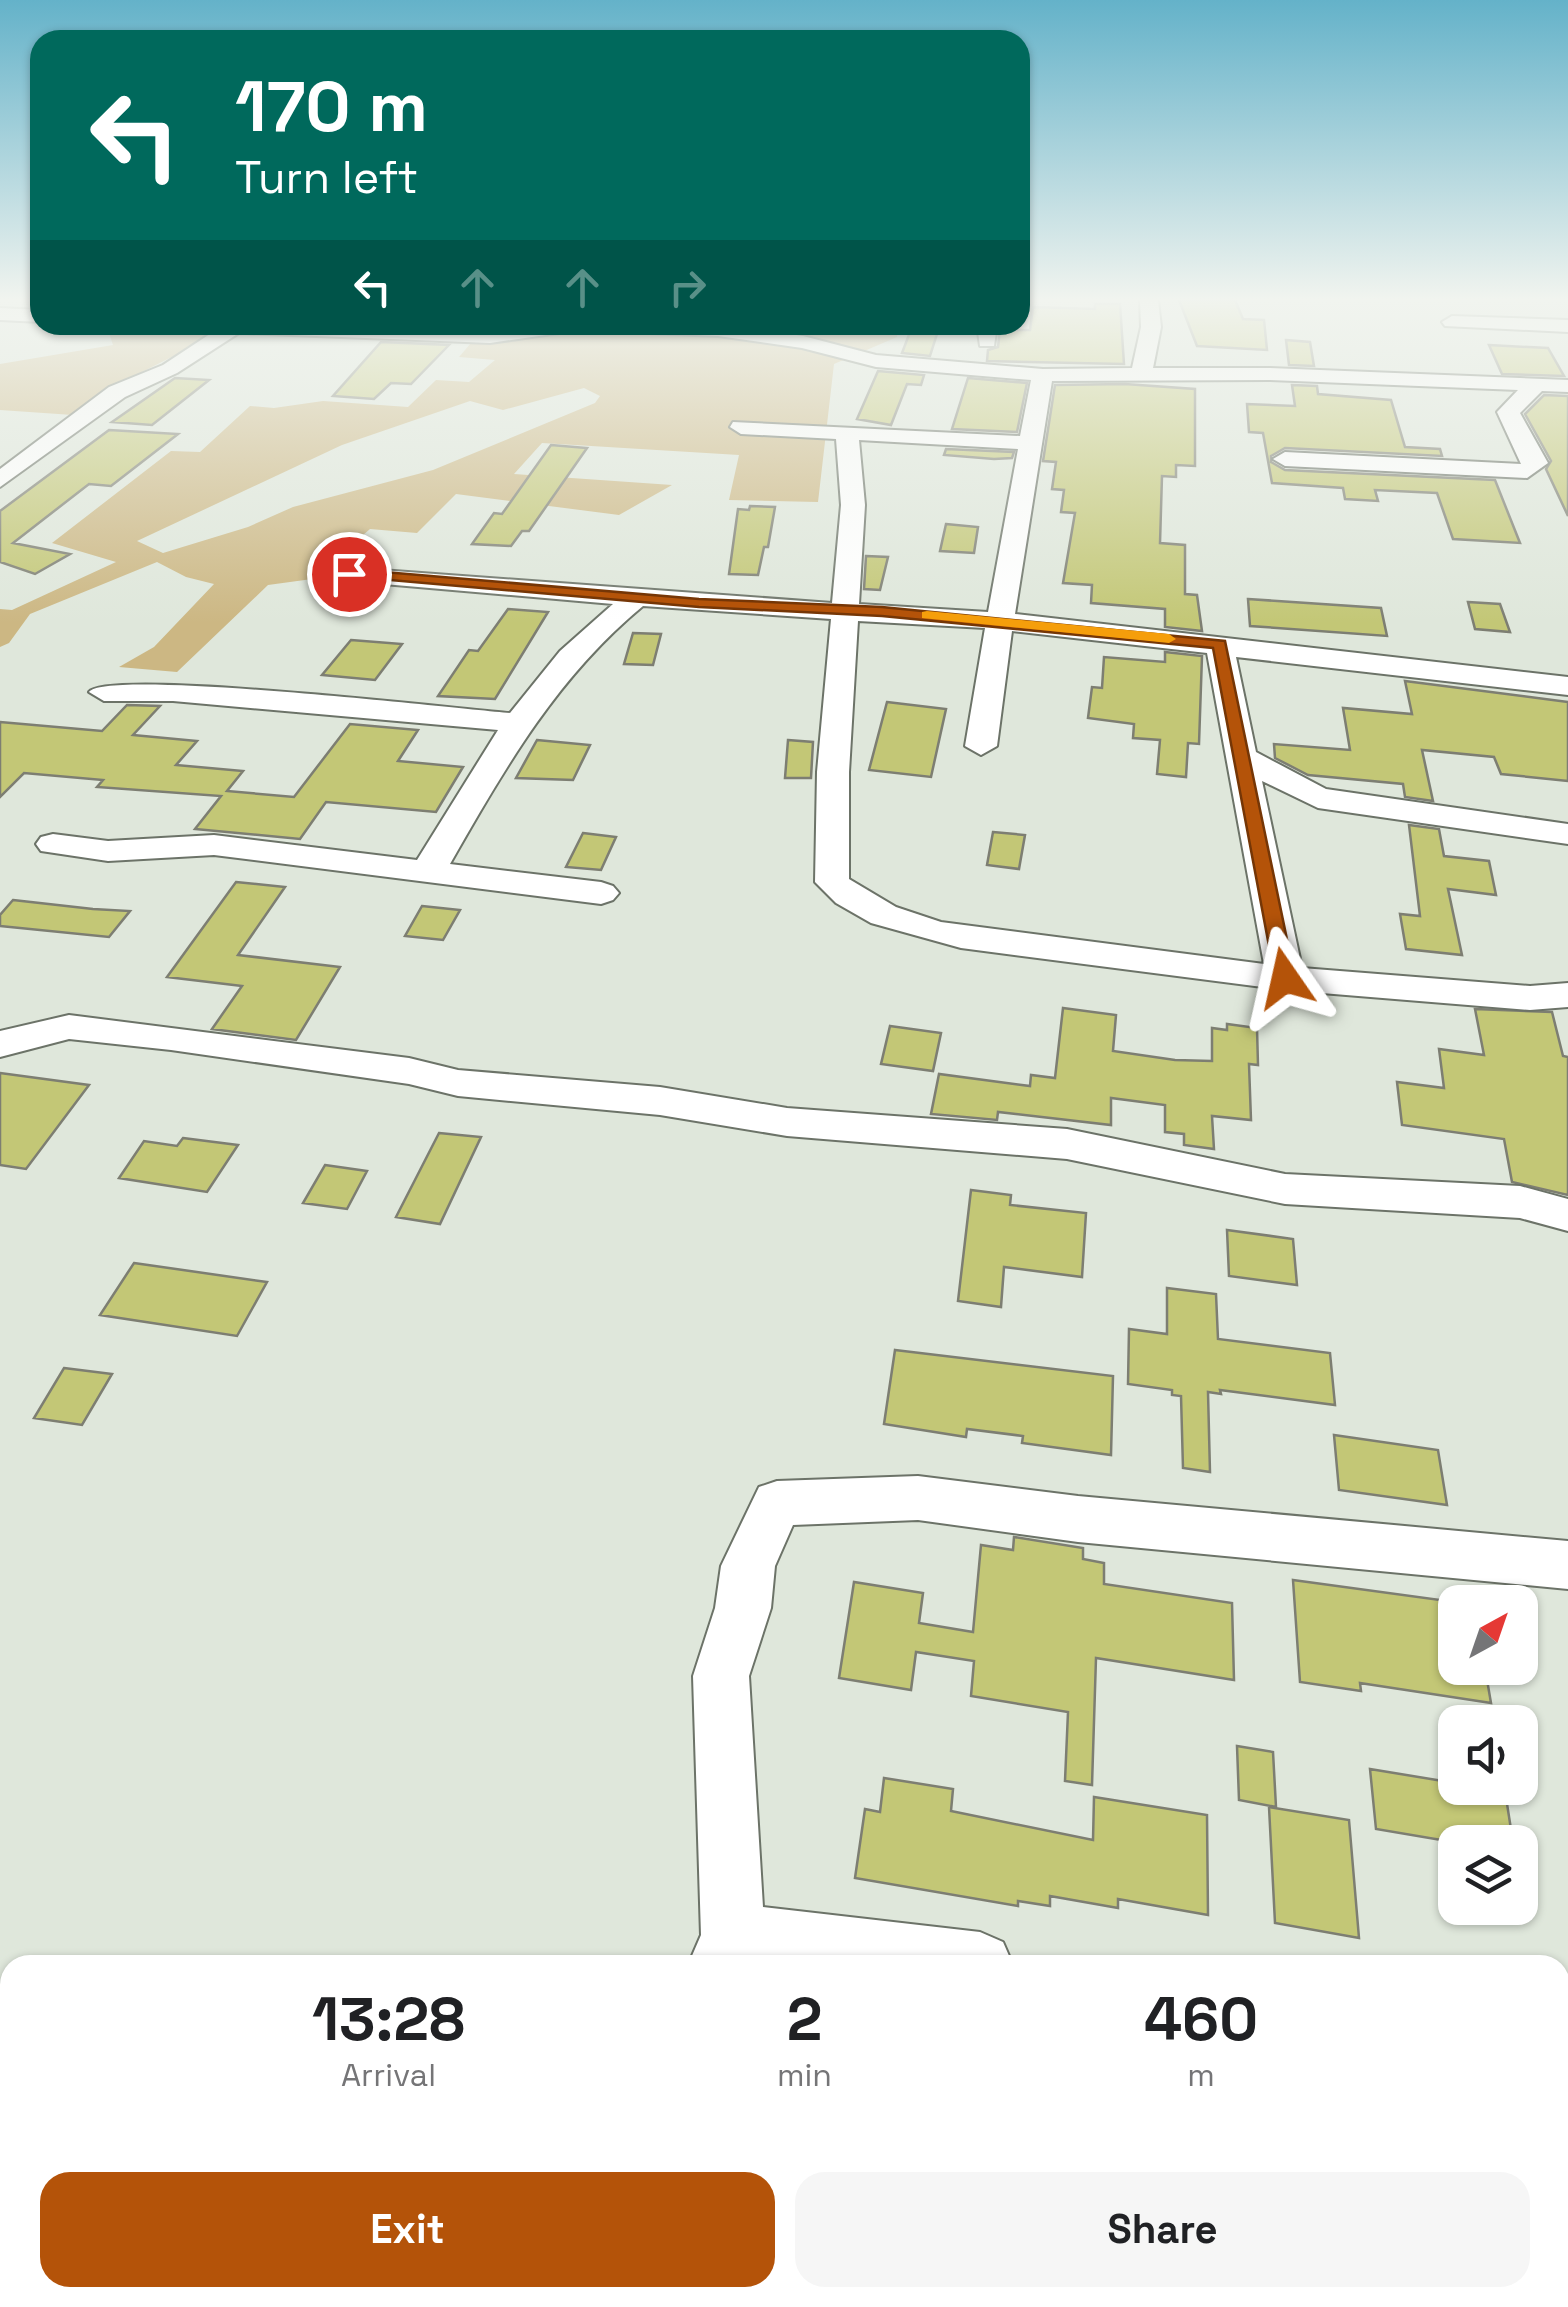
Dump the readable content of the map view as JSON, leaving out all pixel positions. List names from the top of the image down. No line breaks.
{"north":"top right","page":{"turn":["170 m","Turn left"],"eta":["13:28","Arrival","2","min","460","m"],"buttons":["Exit","Share"]}}
